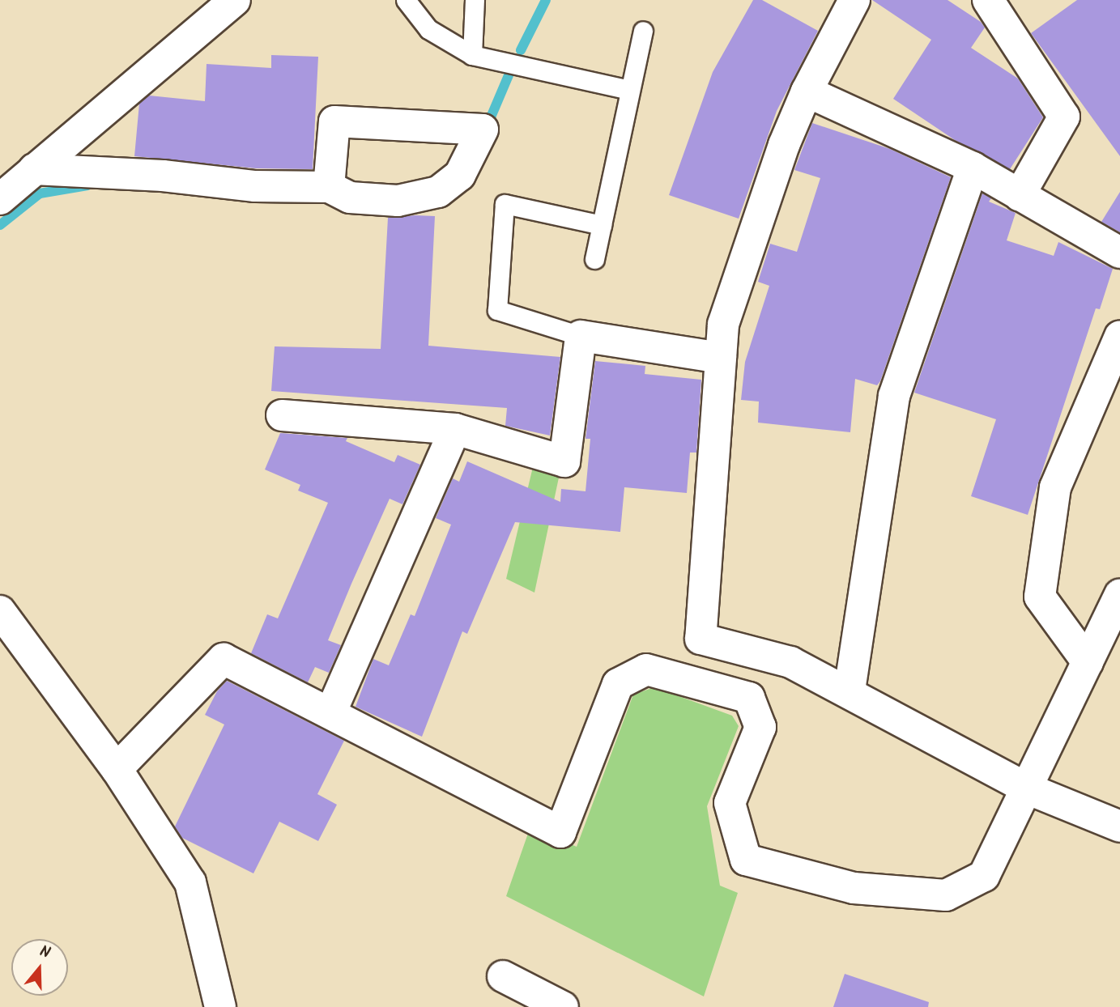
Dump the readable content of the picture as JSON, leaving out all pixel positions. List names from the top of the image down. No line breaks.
{"north":"top"}
